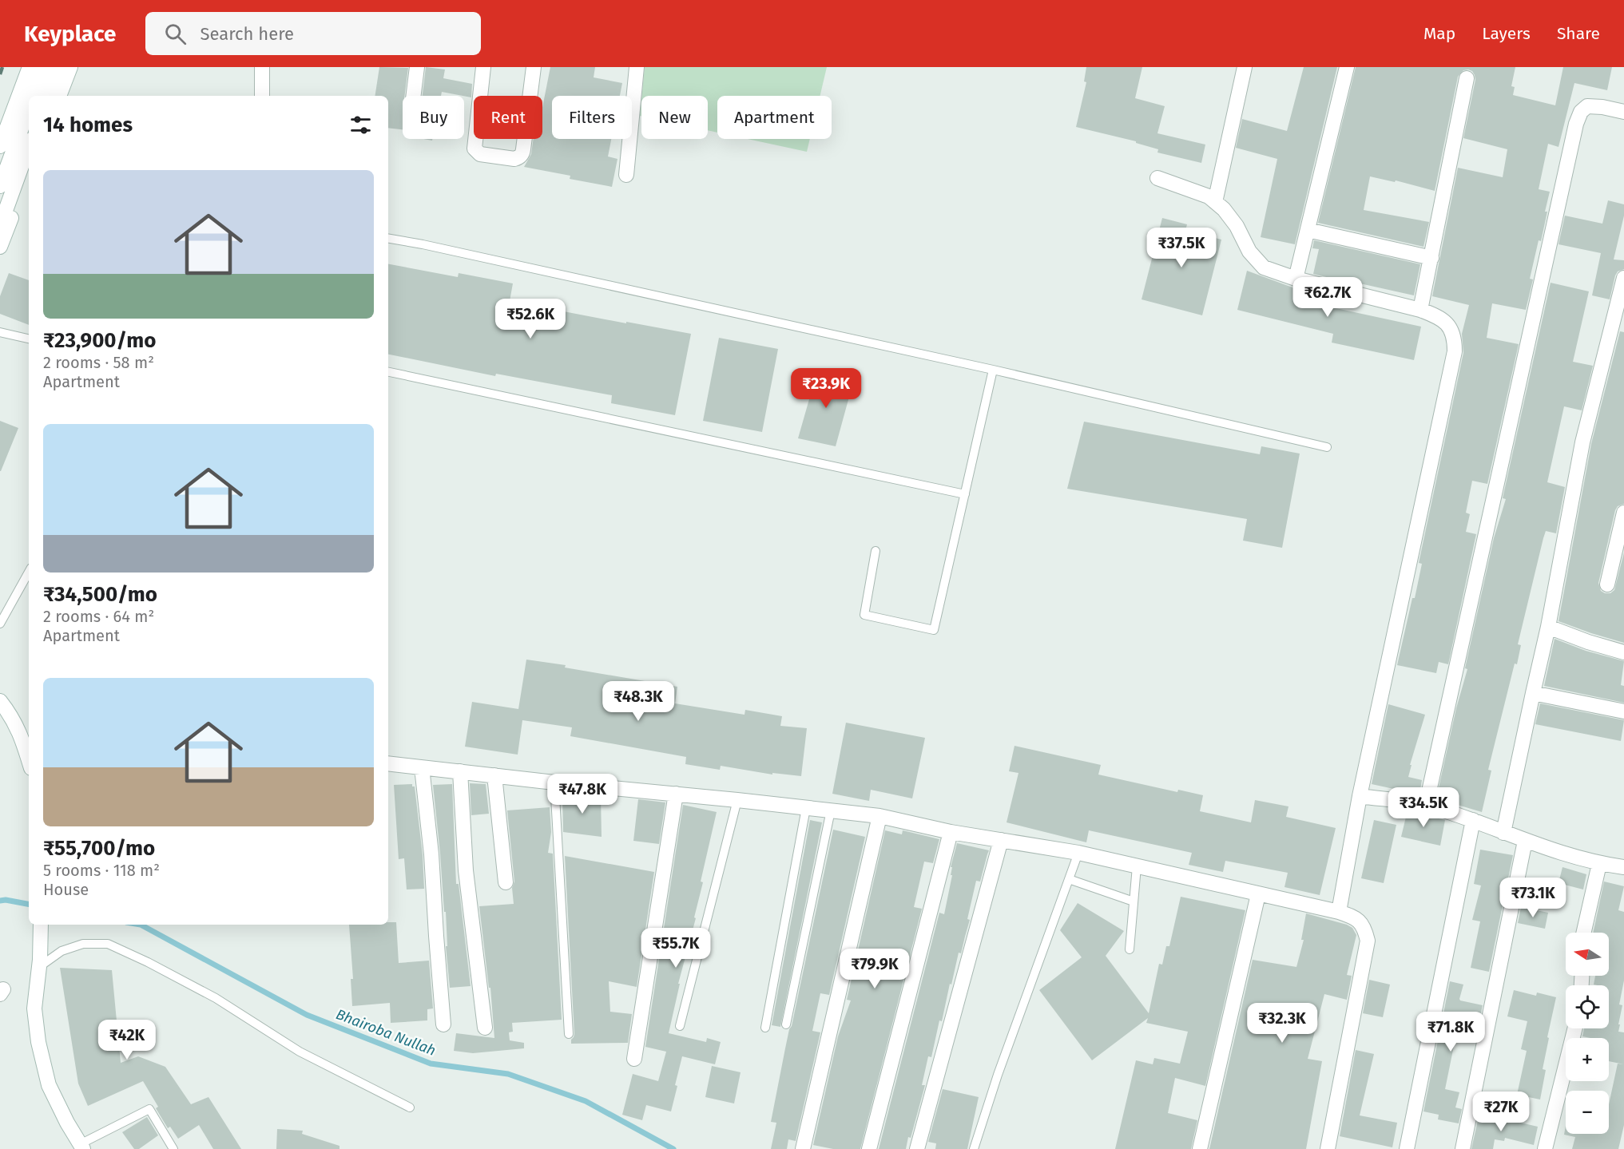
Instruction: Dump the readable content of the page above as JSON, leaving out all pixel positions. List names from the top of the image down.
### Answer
{
  "water": ["Bhairoba Nullah"],
  "north": "left",
  "page": {
    "header": "Keyplace",
    "search": "Search here",
    "nav": ["Map", "Layers", "Share"],
    "chip": [
      "Buy",
      "Rent",
      "Filters",
      "New",
      "Apartment"
    ],
    "heading": "14 homes",
    "list": [
      {
        "name": "₹23,900/mo",
        "note": "2 rooms · 58 m² · Apartment"
      },
      {
        "name": "₹34,500/mo",
        "note": "2 rooms · 64 m² · Apartment"
      },
      {
        "name": "₹55,700/mo",
        "note": "5 rooms · 118 m² · House"
      }
    ],
    "price": [
      "₹37.5K",
      "₹62.7K",
      "₹52.6K",
      "₹23.9K",
      "₹48.3K",
      "₹47.8K",
      "₹34.5K",
      "₹73.1K",
      "₹55.7K",
      "₹79.9K",
      "₹32.3K",
      "₹71.8K",
      "₹42K",
      "₹27K"
    ],
    "map_buttons": ["+", "−"]
  }
}
